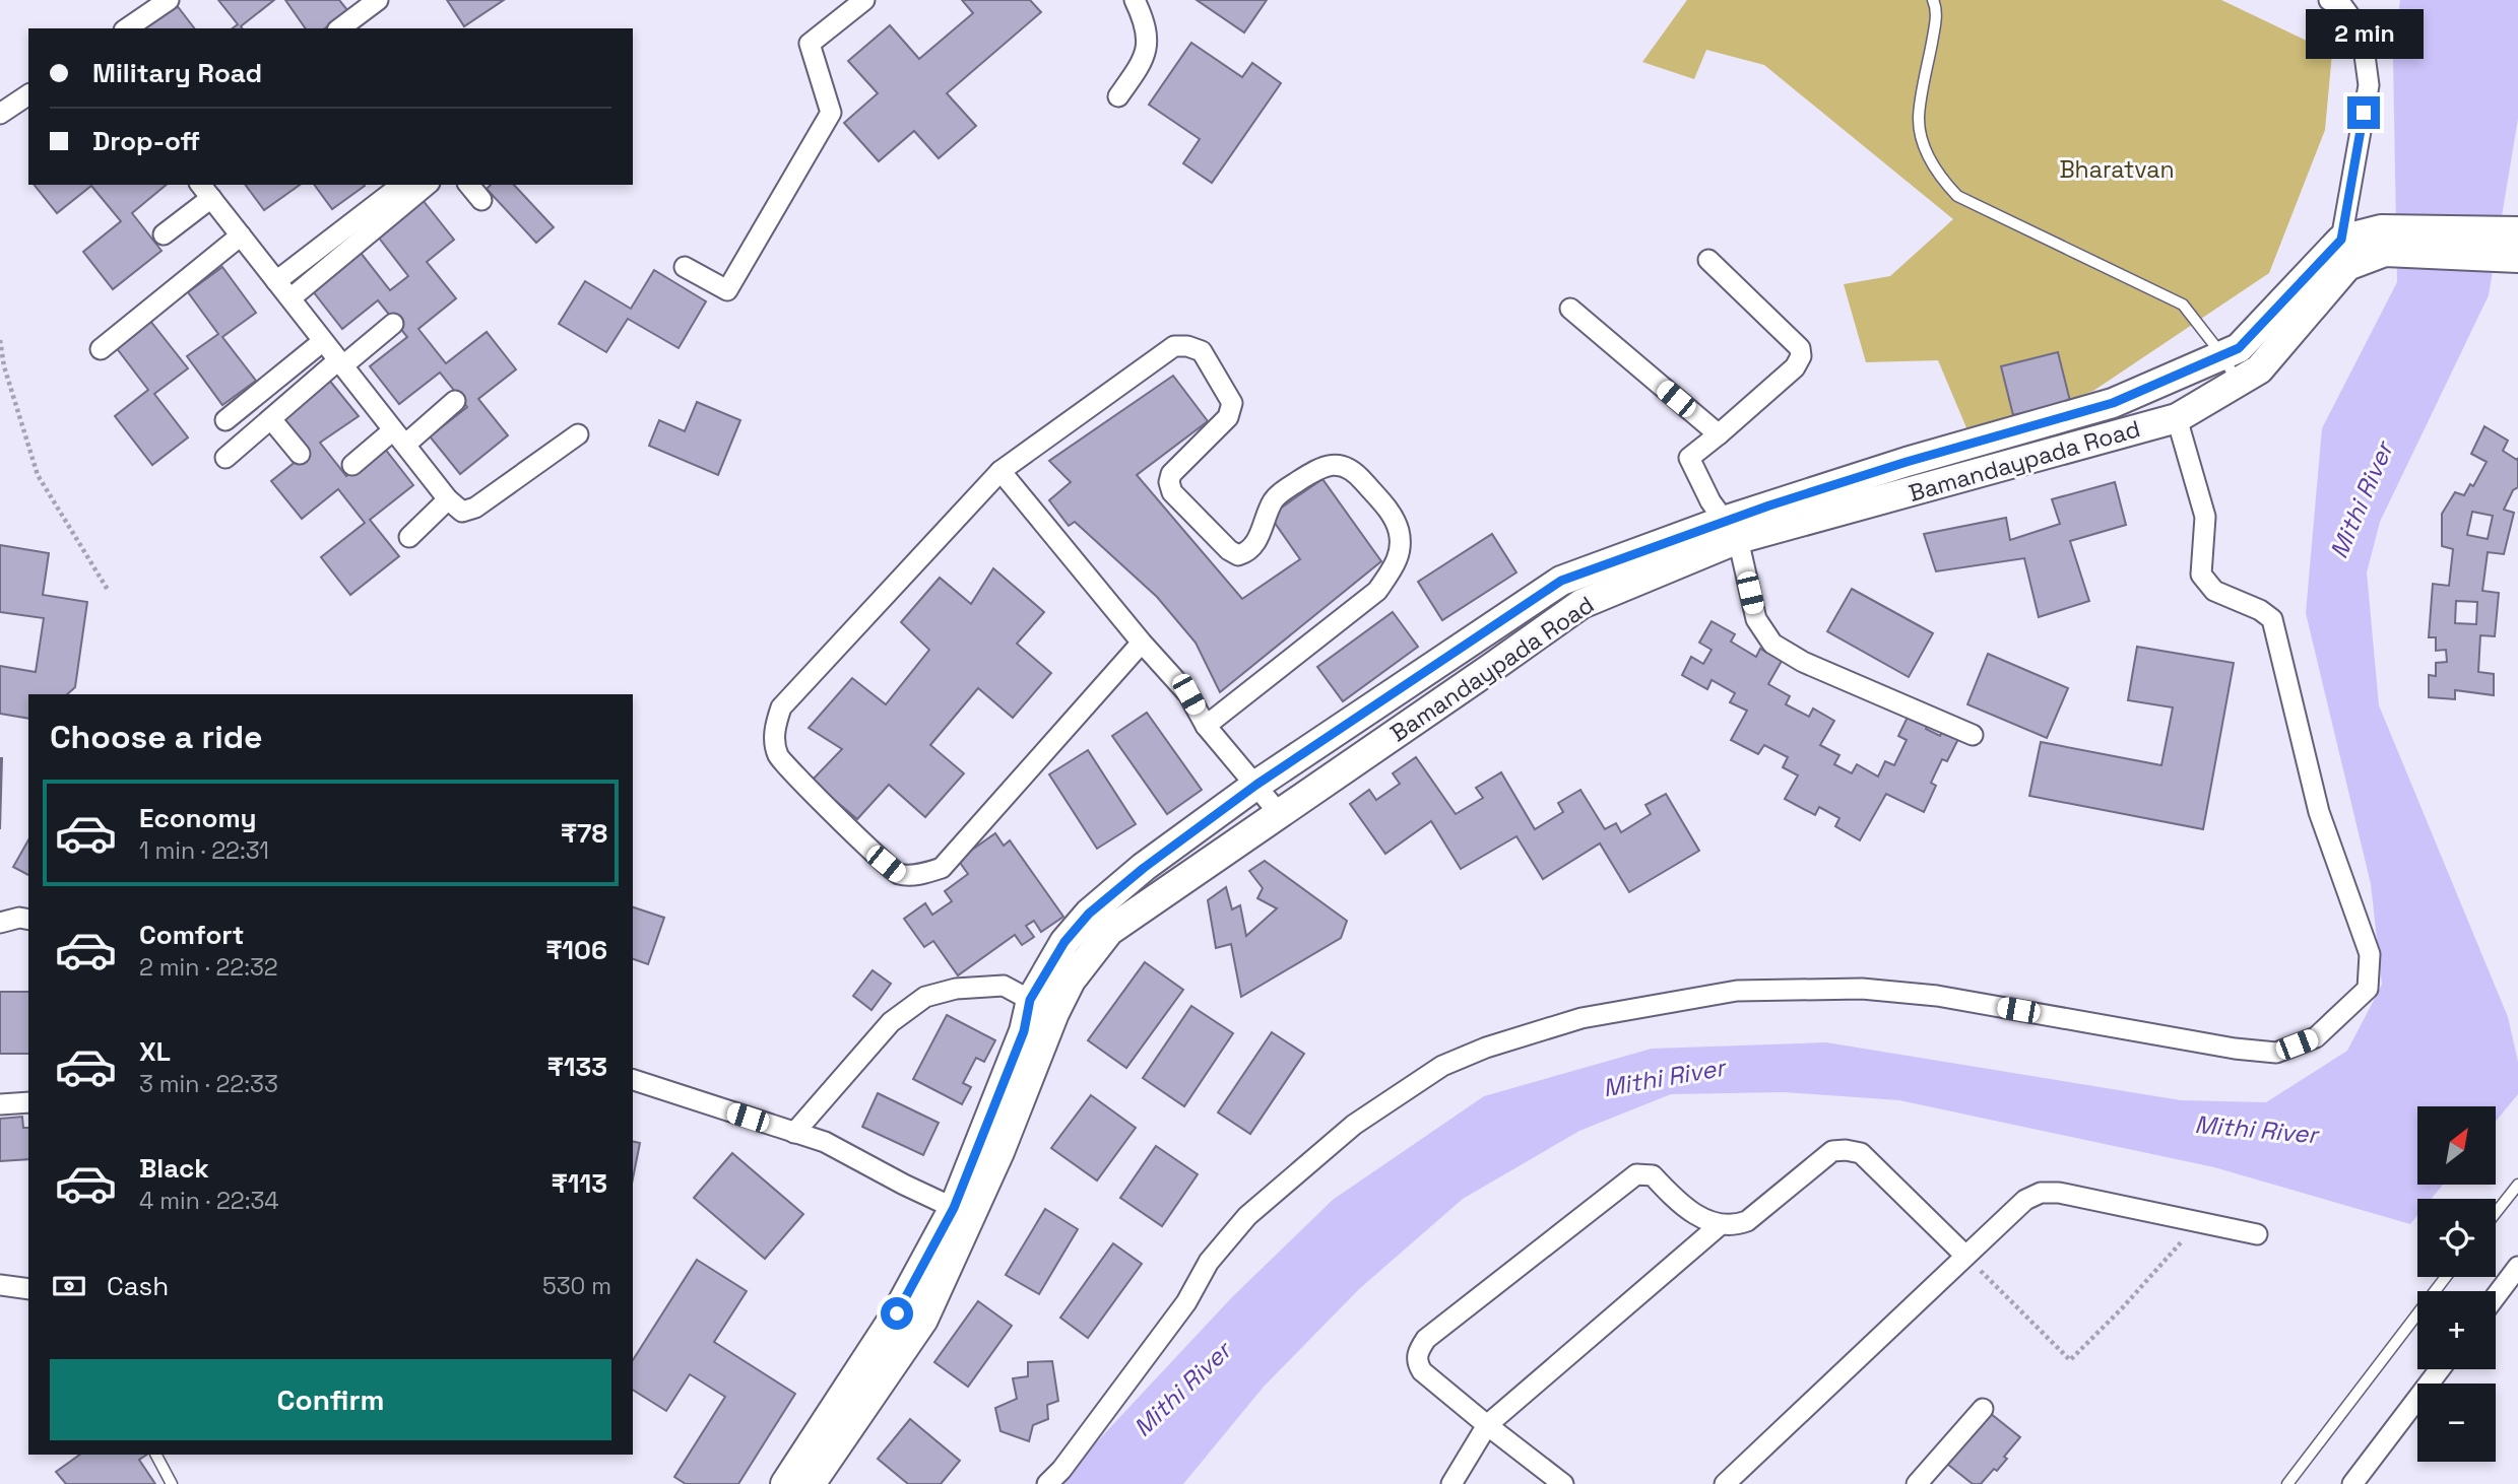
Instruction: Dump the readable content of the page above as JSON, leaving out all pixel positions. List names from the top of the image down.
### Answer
{
  "streets": {
    "street": ["Bamandaypada Road"]
  },
  "water": ["Mithi River"],
  "parks": ["Bharatvan"],
  "north": "top right",
  "page": {
    "bubble": "2 min",
    "banner": ["Military Road", "Drop-off"],
    "heading": "Choose a ride",
    "list": [
      {
        "name": "Economy",
        "note": "1 min · 22:31",
        "value": "₹78"
      },
      {
        "name": "Comfort",
        "note": "2 min · 22:32",
        "value": "₹106"
      },
      {
        "name": "XL",
        "note": "3 min · 22:33",
        "value": "₹133"
      },
      {
        "name": "Black",
        "note": "4 min · 22:34",
        "value": "₹113"
      }
    ],
    "map_buttons": ["+", "−"],
    "pay": ["Cash", "530 m"],
    "buttons": "Confirm"
  }
}
